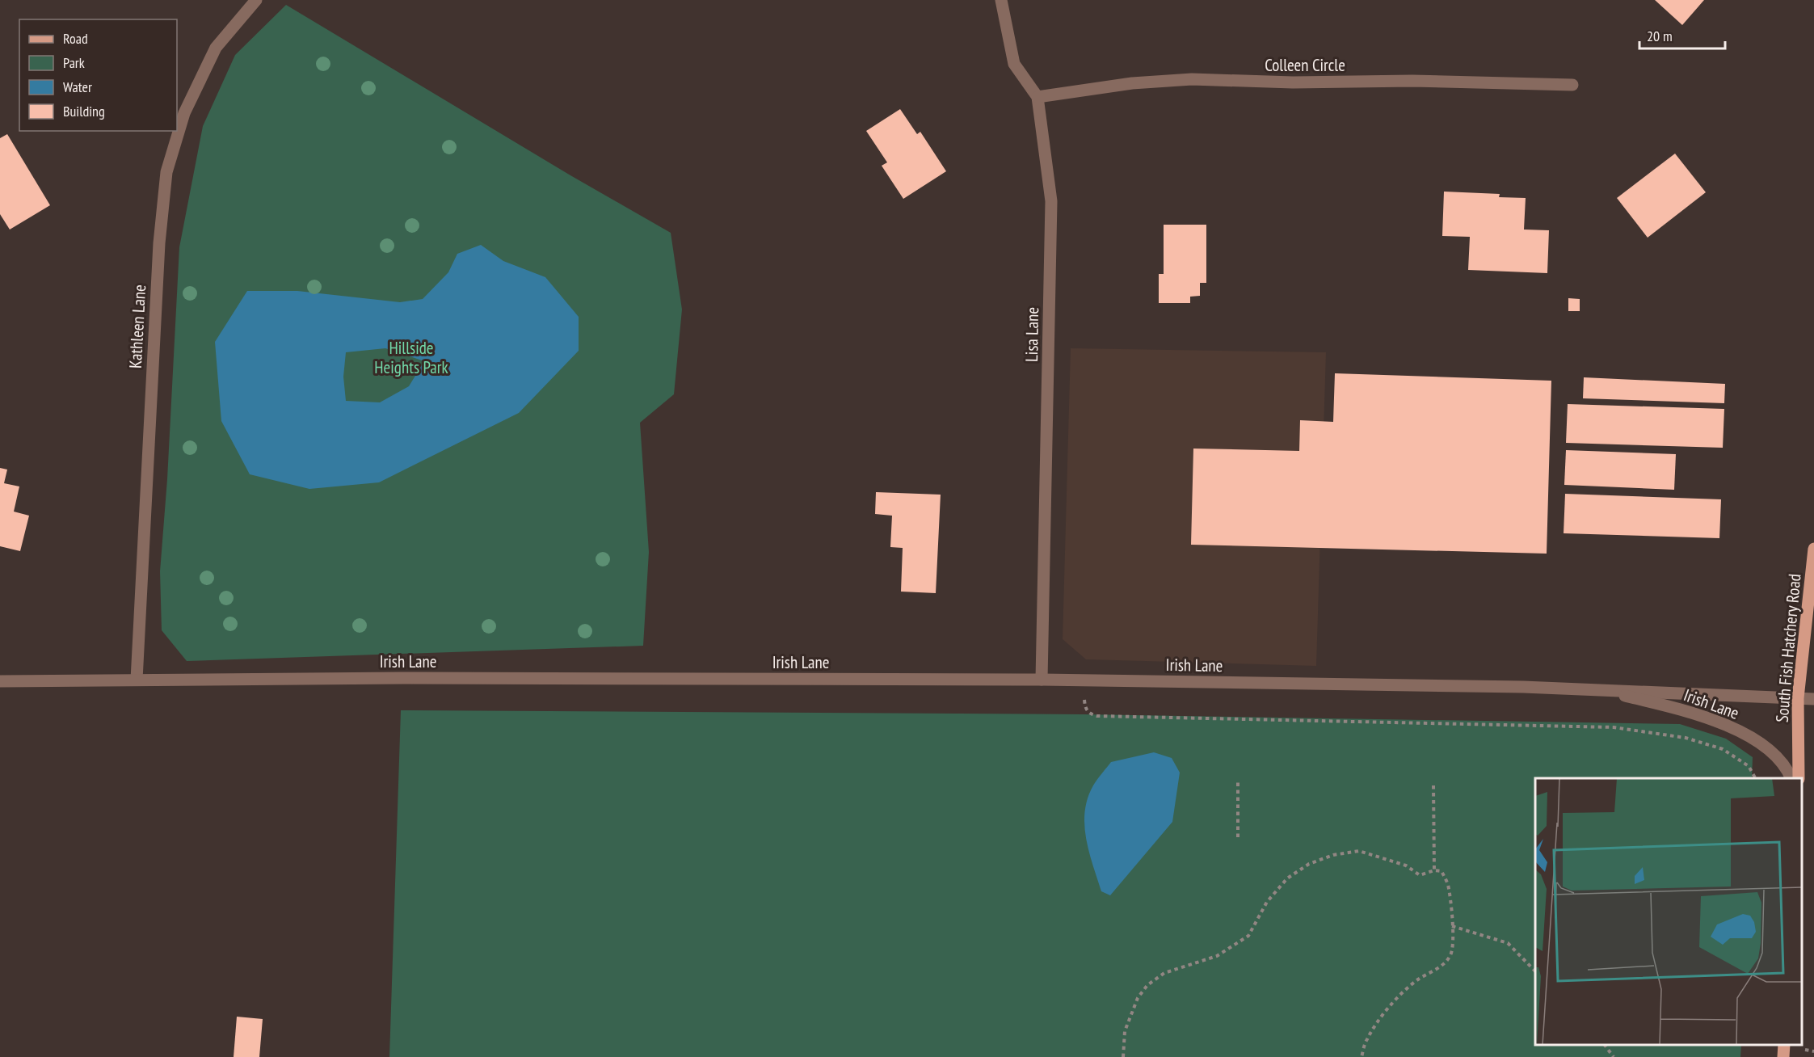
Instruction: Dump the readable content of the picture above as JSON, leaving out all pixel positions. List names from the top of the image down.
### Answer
{
  "streets": {
    "main road": ["South Fish Hatchery Road"],
    "street": [
      "Colleen Circle",
      "Kathleen Lane",
      "Lisa Lane",
      "Irish Lane"
    ]
  },
  "crossings": [
    ["Colleen Circle", "Lisa Lane"],
    ["Kathleen Lane", "Irish Lane"],
    ["Lisa Lane", "Irish Lane"],
    ["South Fish Hatchery Road", "Irish Lane"]
  ],
  "parks": ["Hillside Heights Park"],
  "legend": [
    "Road",
    "Park",
    "Water",
    "Building"
  ],
  "scale_bar": "20 m"
}
